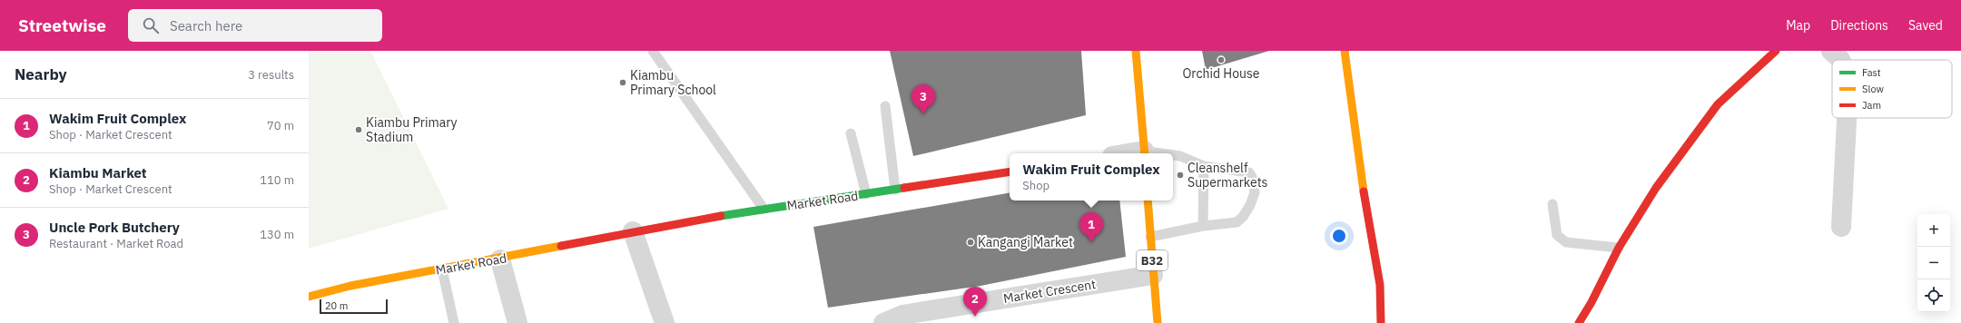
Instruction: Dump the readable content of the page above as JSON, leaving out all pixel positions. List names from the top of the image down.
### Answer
{
  "streets": {
    "main road": ["Market Road", "B32"],
    "street": ["Market Crescent"]
  },
  "crossings": [
    ["B32", "Market Crescent"]
  ],
  "places": [
    "Orchid House",
    "Kiambu Primary School",
    "Kiambu Primary Stadium",
    "Cleanshelf Supermarkets",
    "Kangangi Market"
  ],
  "legend": ["Fast", "Slow", "Jam"],
  "scale_bar": "20 m",
  "page": {
    "header": "Streetwise",
    "search": "Search here",
    "nav": ["Map", "Directions", "Saved"],
    "heading": ["Nearby", "3 results"],
    "pins": ["3", "1", "2"],
    "list": [
      {
        "mark": "1",
        "name": "Wakim Fruit Complex",
        "note": "Shop · Market Crescent",
        "value": "70 m"
      },
      {
        "mark": "2",
        "name": "Kiambu Market",
        "note": "Shop · Market Crescent",
        "value": "110 m"
      },
      {
        "mark": "3",
        "name": "Uncle Pork Butchery",
        "note": "Restaurant · Market Road",
        "value": "130 m"
      }
    ],
    "popup": ["Wakim Fruit Complex", "Shop"],
    "map_buttons": ["+", "−"],
    "scale": "20 m"
  }
}
